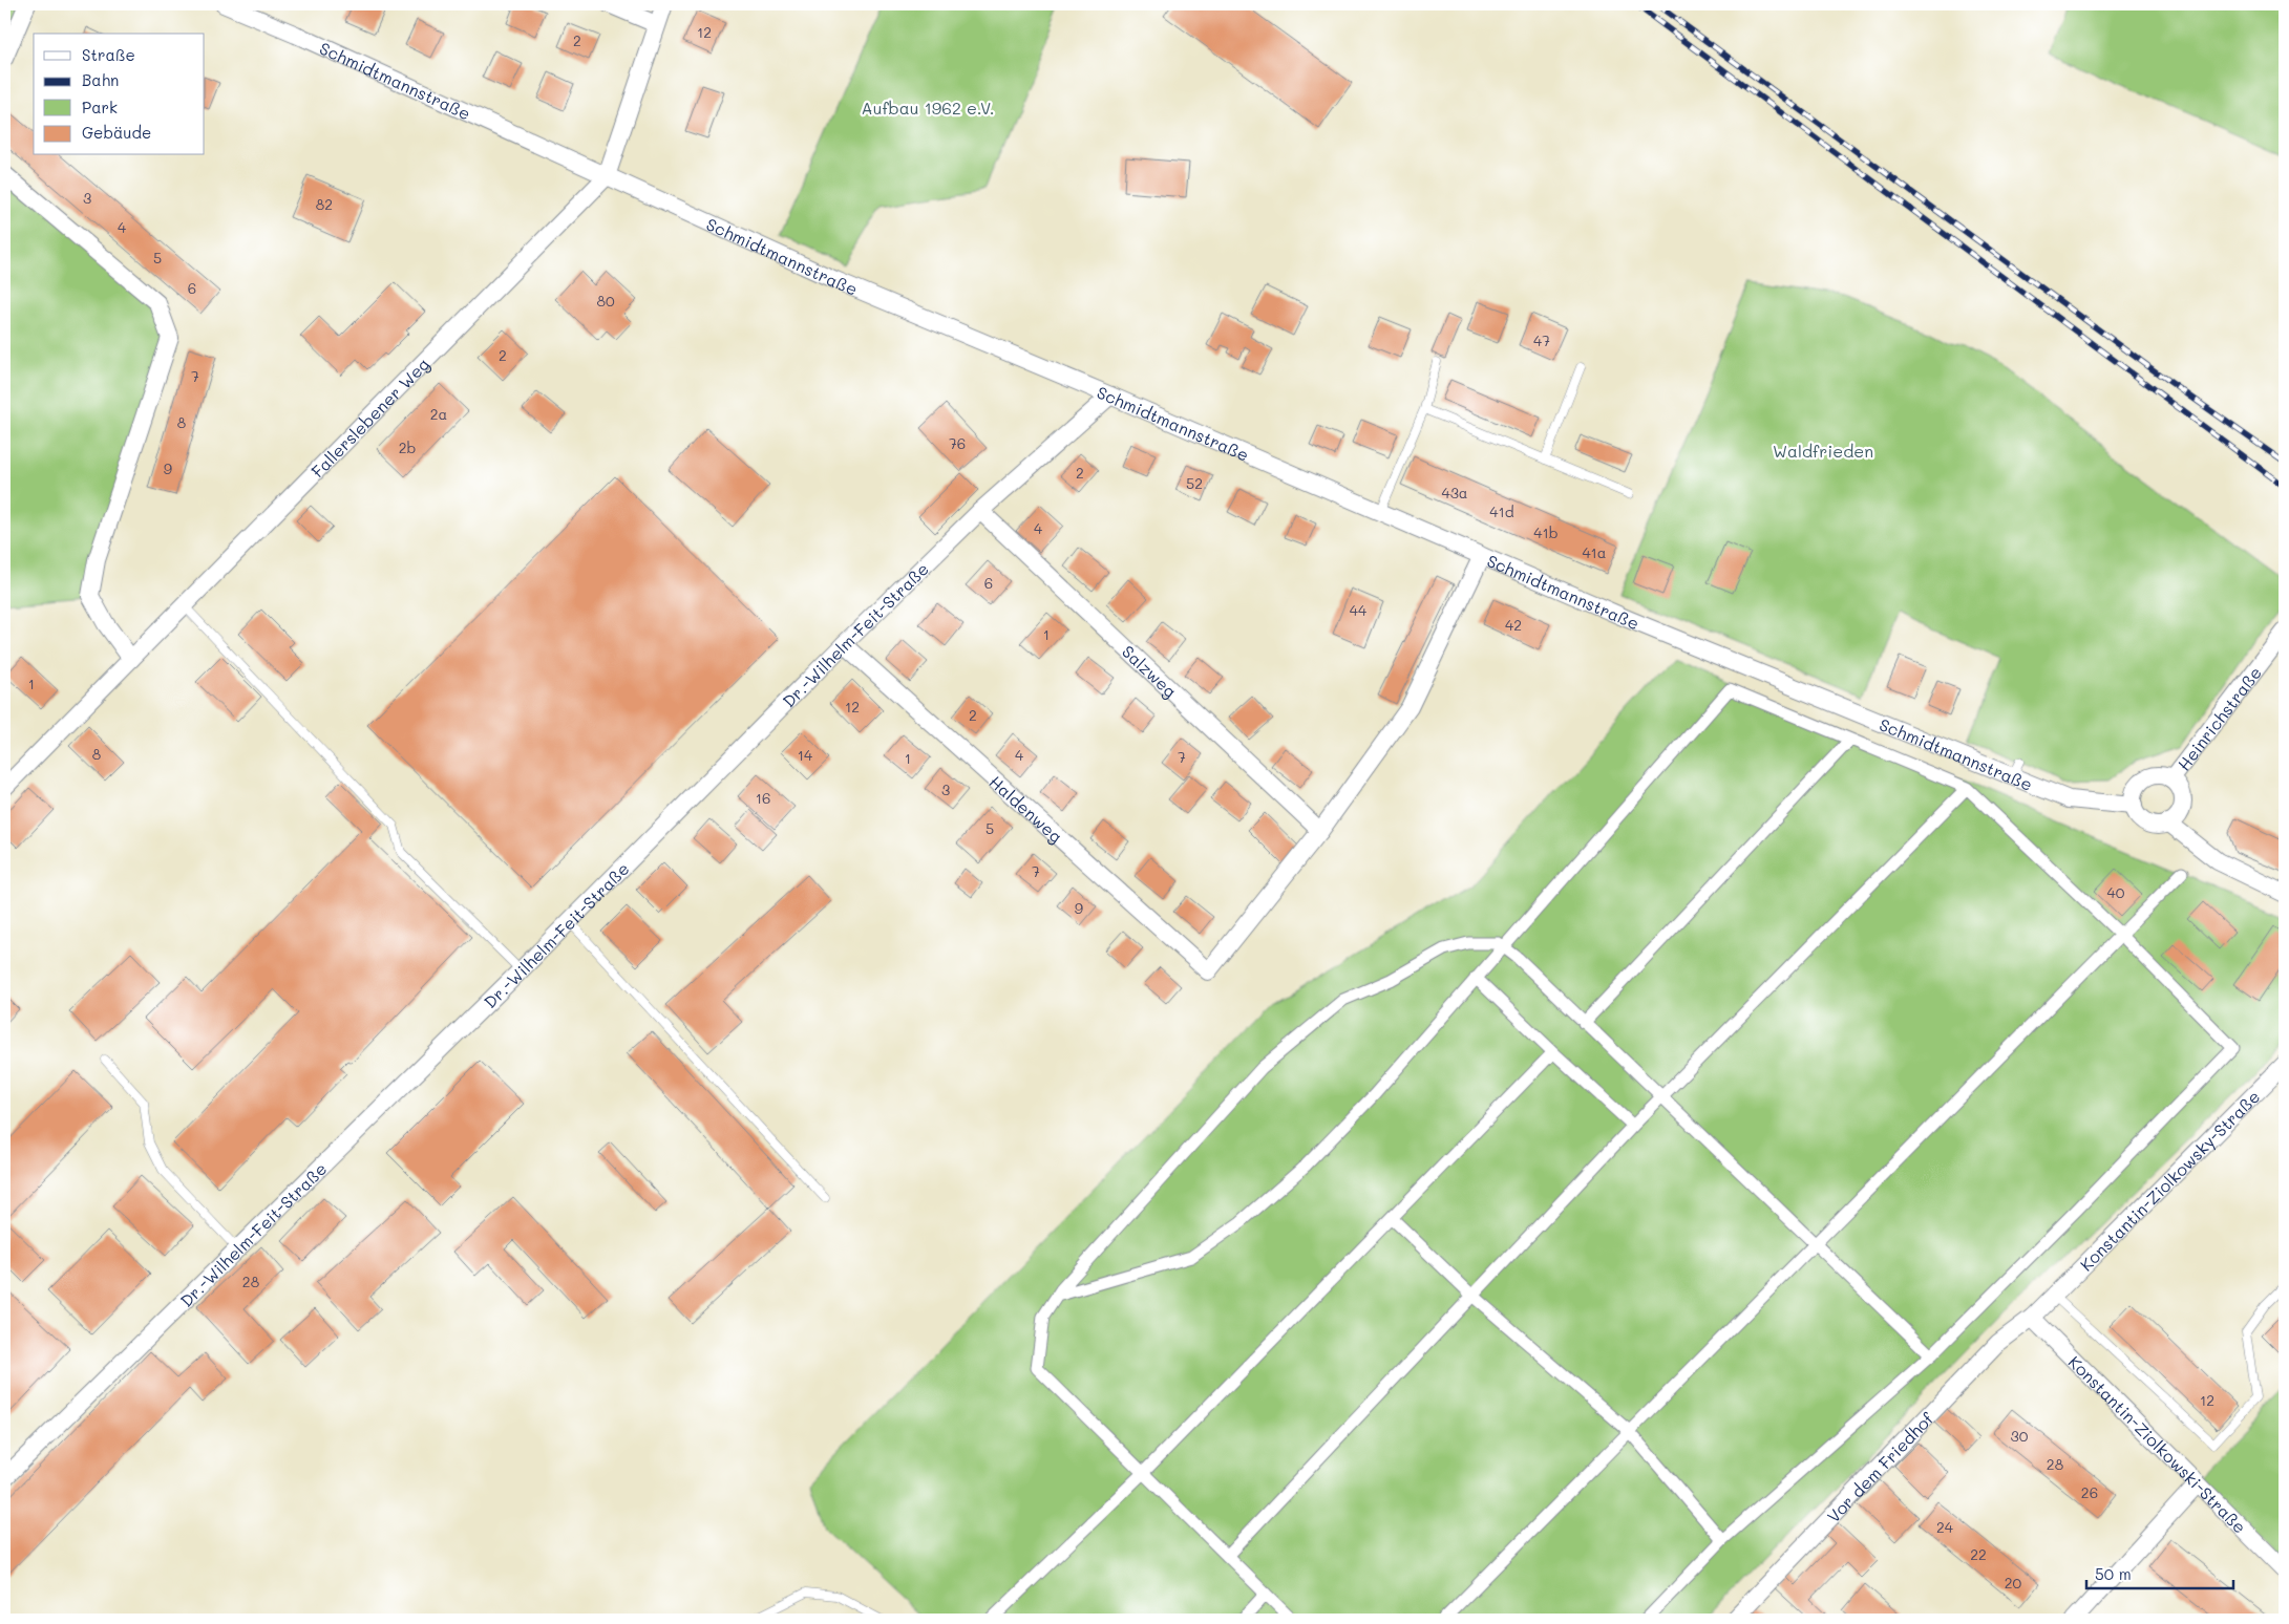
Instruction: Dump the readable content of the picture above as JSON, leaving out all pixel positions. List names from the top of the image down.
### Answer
{
  "streets": {
    "street": [
      "Schmidtmannstraße",
      "Fallerslebener Weg",
      "Dr.-Wilhelm-Feit-Straße",
      "Salzweg",
      "Heinrichstraße",
      "Haldenweg",
      "Konstantin-Ziolkowsky-Straße",
      "Konstantin-Ziolkowski-Straße",
      "Vor dem Friedhof"
    ]
  },
  "crossings": [
    ["Schmidtmannstraße", "Fallerslebener Weg"],
    ["Schmidtmannstraße", "Dr.-Wilhelm-Feit-Straße"],
    ["Schmidtmannstraße", "Heinrichstraße"],
    ["Dr.-Wilhelm-Feit-Straße", "Salzweg"],
    ["Dr.-Wilhelm-Feit-Straße", "Haldenweg"],
    ["Salzweg", "Haldenweg"],
    ["Konstantin-Ziolkowsky-Straße", "Konstantin-Ziolkowski-Straße"],
    ["Konstantin-Ziolkowsky-Straße", "Vor dem Friedhof"],
    ["Konstantin-Ziolkowski-Straße", "Vor dem Friedhof"]
  ],
  "parks": ["Aufbau 1962 e.V.", "Waldfrieden"],
  "house_numbers": [
    "12",
    "2",
    "3",
    "82",
    "4",
    "5",
    "6",
    "80",
    "47",
    "2",
    "7",
    "2a",
    "8",
    "76",
    "2b",
    "9",
    "2",
    "52",
    "43a",
    "41d",
    "4",
    "41b",
    "41a",
    "6",
    "44",
    "42",
    "1",
    "1",
    "12",
    "2",
    "8",
    "14",
    "4",
    "7",
    "1",
    "3",
    "16",
    "5",
    "7",
    "40",
    "9",
    "28",
    "12",
    "30",
    "28",
    "26",
    "24",
    "22",
    "20"
  ],
  "legend": [
    "Straße",
    "Bahn",
    "Park",
    "Gebäude"
  ],
  "scale_bar": "50 m"
}
